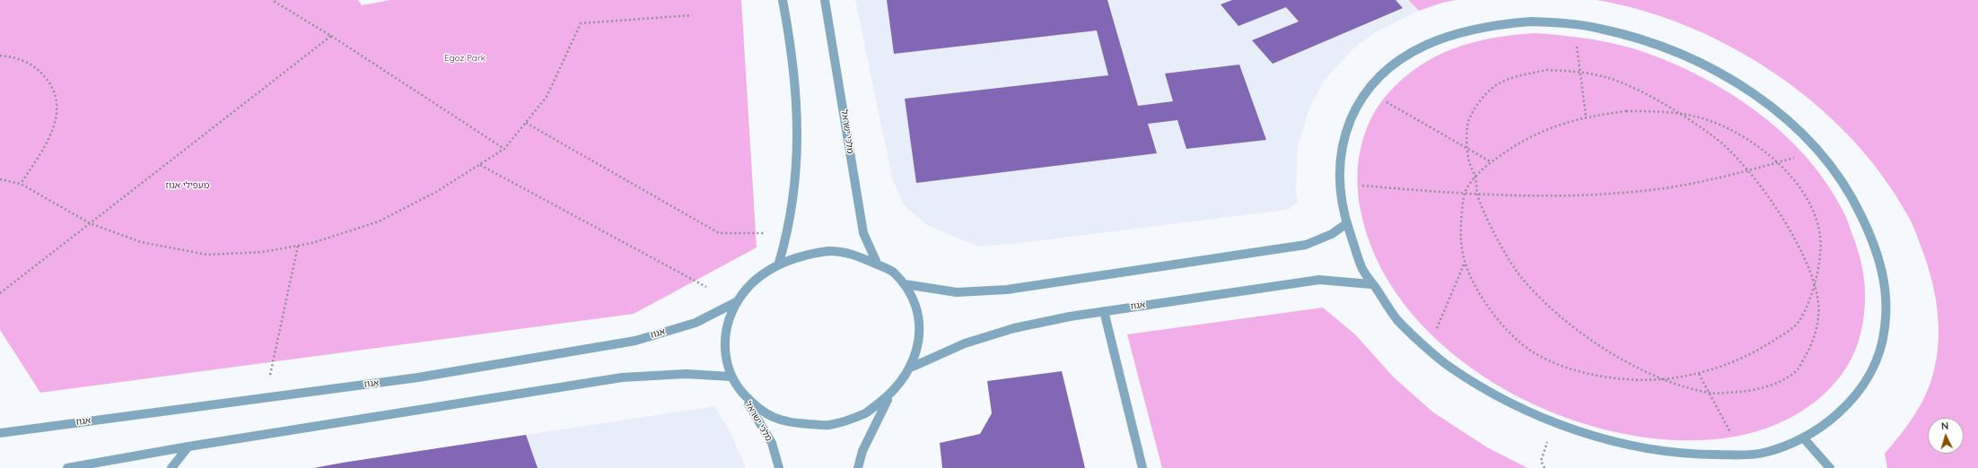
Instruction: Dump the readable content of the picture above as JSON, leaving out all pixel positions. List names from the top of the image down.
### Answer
{
  "streets": {
    "street": ["מלכי ישראל", "אגוז"]
  },
  "parks": ["Egoz Park", "מעפילי אגוז"],
  "north": "top"
}
